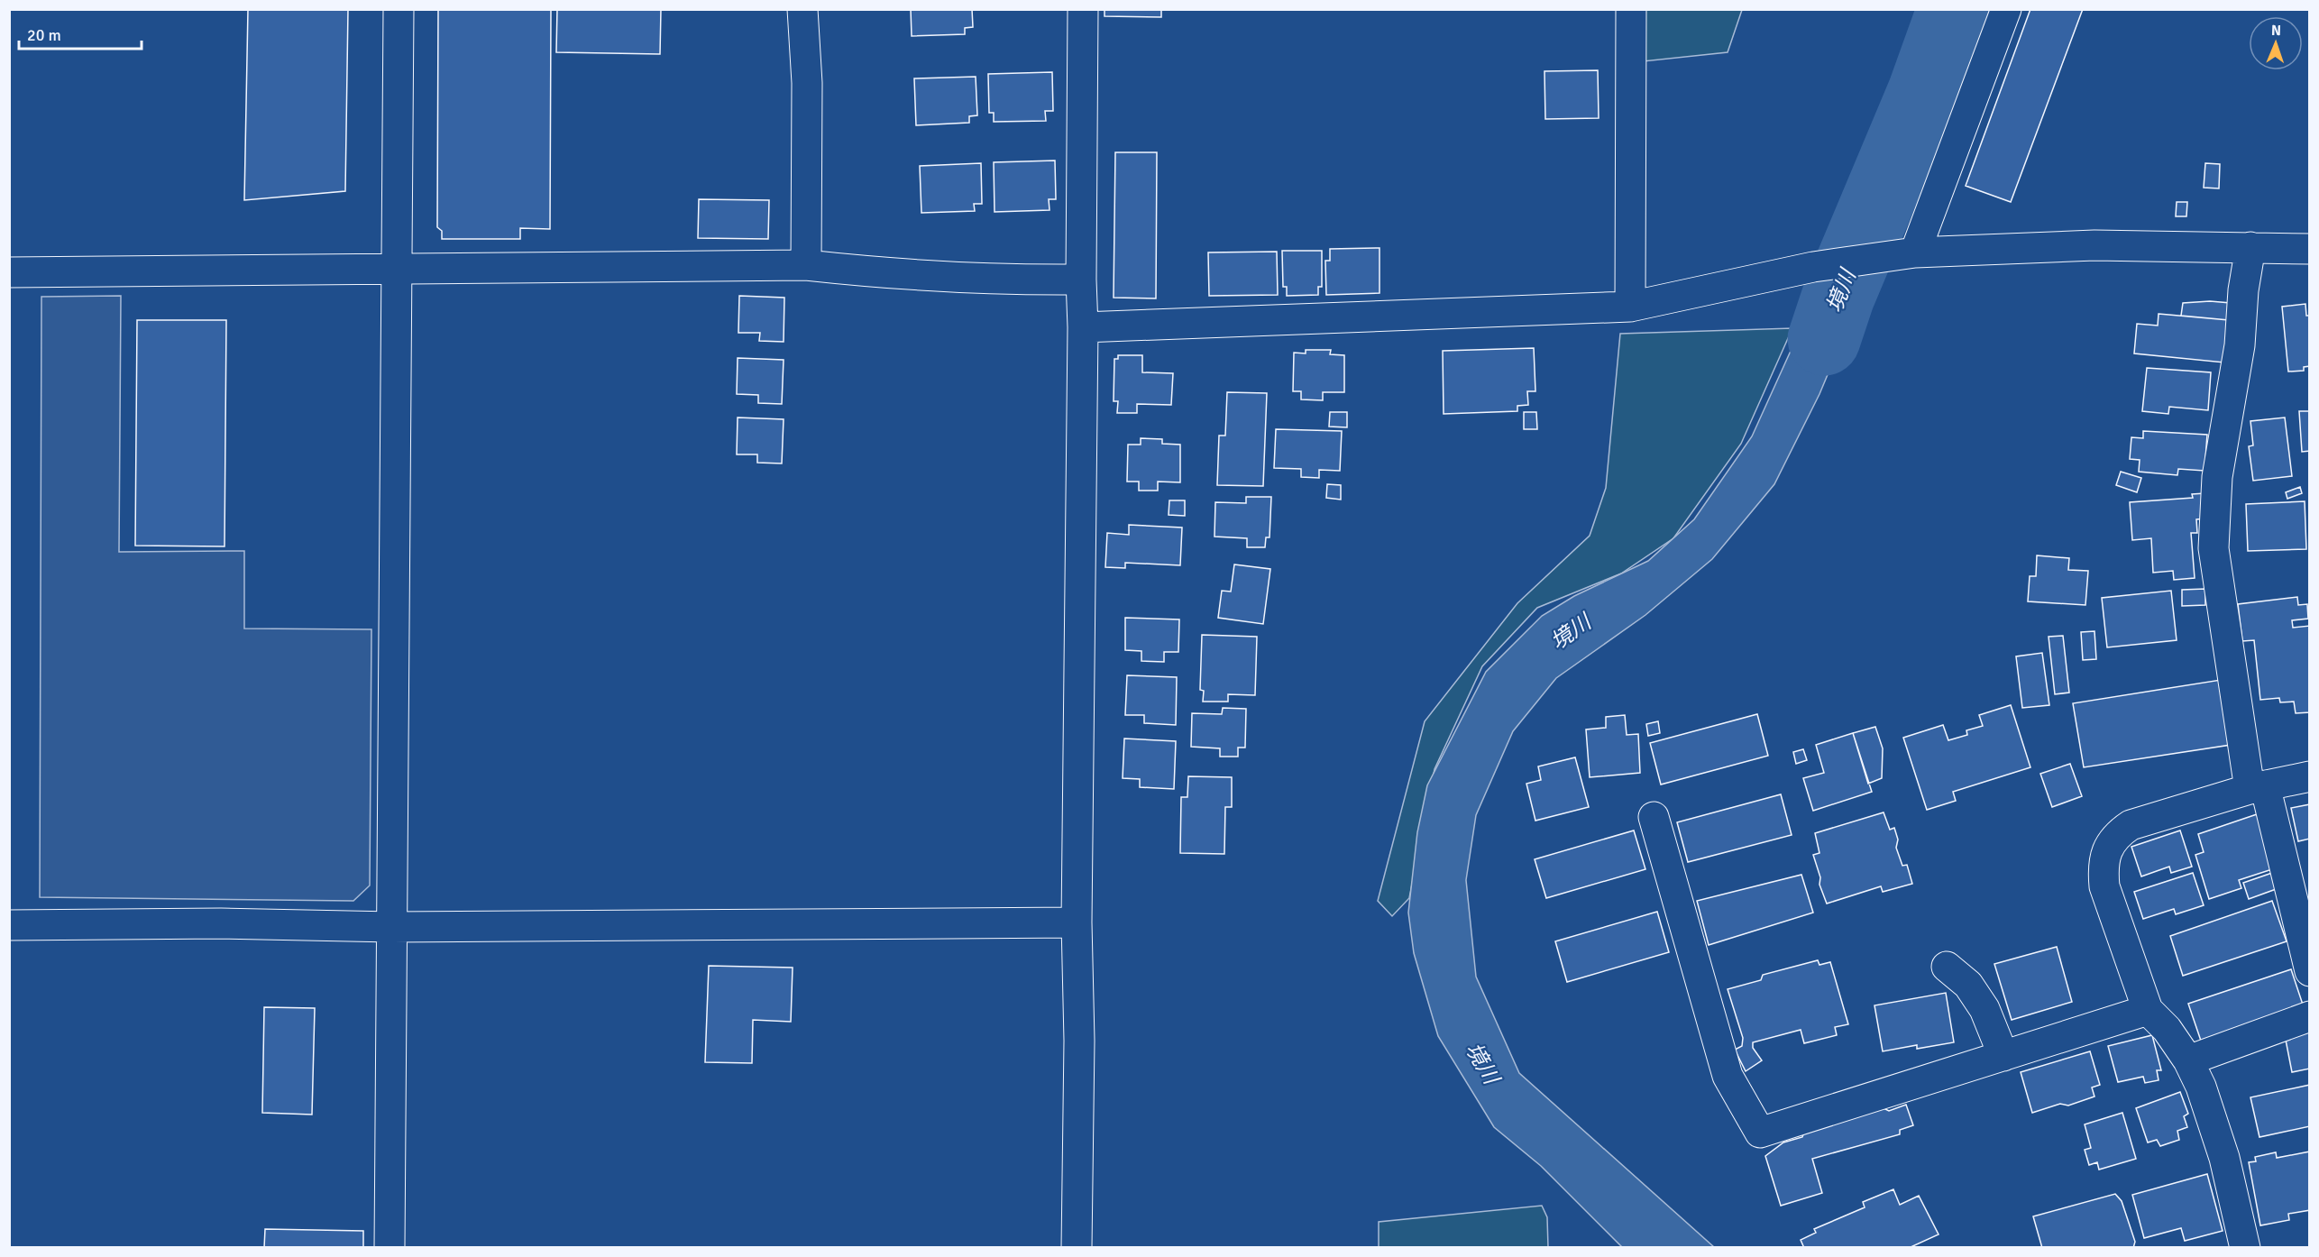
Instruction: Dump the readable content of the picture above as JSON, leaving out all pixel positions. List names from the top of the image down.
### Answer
{
  "water": ["境川"],
  "scale_bar": "20 m",
  "north": "top"
}
